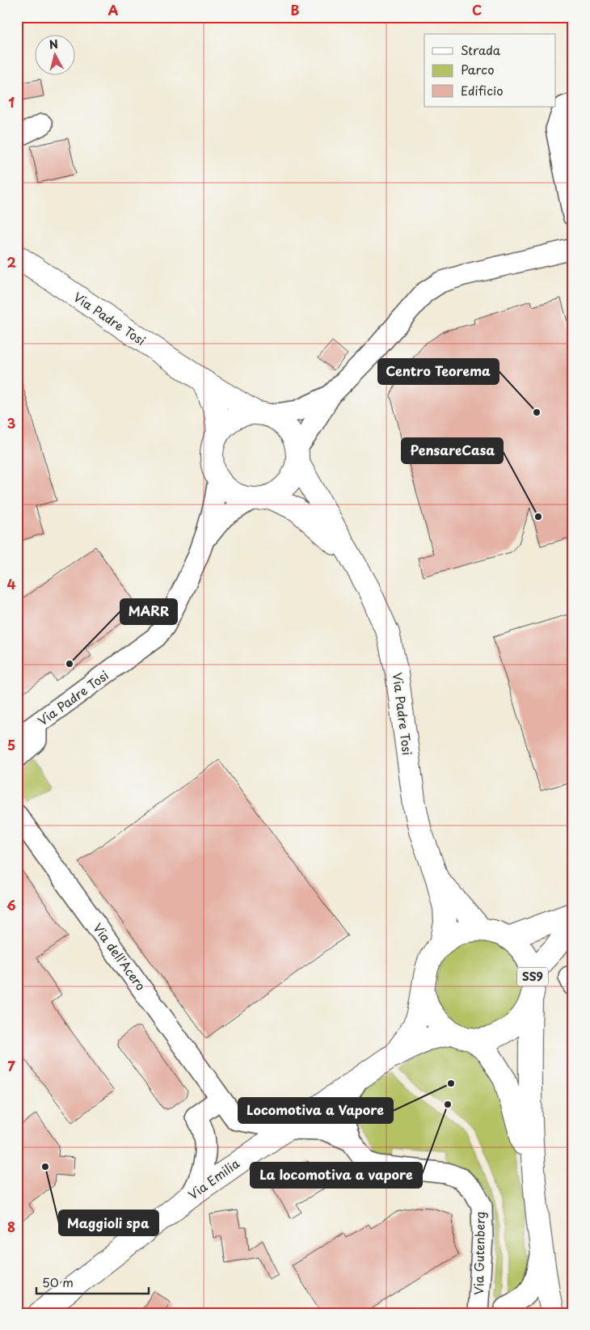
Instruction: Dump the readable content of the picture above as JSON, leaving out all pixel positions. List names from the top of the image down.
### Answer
{
  "streets": {
    "main road": ["Via Padre Tosi", "SS9", "Via Emilia"],
    "street": ["Via dell'Acero", "Via Gutenberg"]
  },
  "crossings": [
    ["Via Padre Tosi", "SS9"],
    ["Via Padre Tosi", "Via Emilia"],
    ["Via dell'Acero", "Via Emilia"],
    ["SS9", "Via Emilia"],
    ["Via Emilia", "Via Gutenberg"]
  ],
  "places": [
    "Centro Teorema",
    "PensareCasa",
    "MARR",
    "Locomotiva a Vapore",
    "La locomotiva a vapore",
    "Maggioli spa"
  ],
  "legend": ["Strada", "Parco", "Edificio"],
  "scale_bar": "50 m",
  "north": "top",
  "grid": {
    "columns": ["A", "B", "C"],
    "rows": [
      "1",
      "2",
      "3",
      "4",
      "5",
      "6",
      "7",
      "8"
    ]
  }
}
